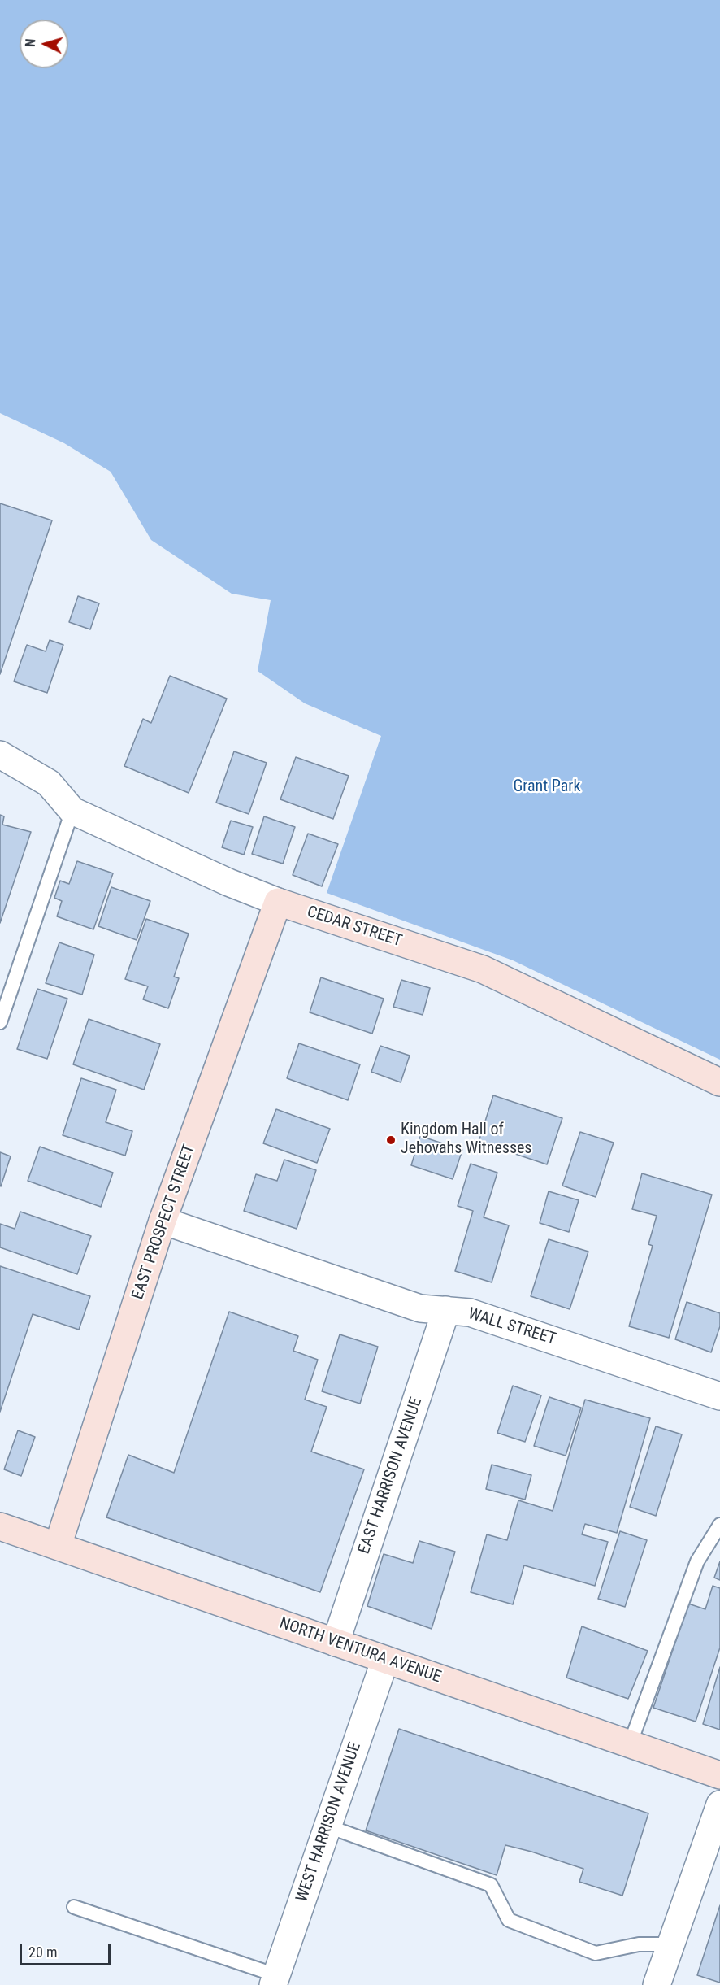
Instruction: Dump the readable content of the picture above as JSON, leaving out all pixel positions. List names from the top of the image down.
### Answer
{
  "streets": {
    "main road": ["CEDAR STREET", "EAST PROSPECT STREET", "NORTH VENTURA AVENUE"],
    "street": ["WALL STREET", "EAST HARRISON AVENUE", "WEST HARRISON AVENUE"]
  },
  "crossings": [
    ["CEDAR STREET", "EAST PROSPECT STREET"],
    ["EAST PROSPECT STREET", "WALL STREET"],
    ["EAST PROSPECT STREET", "NORTH VENTURA AVENUE"],
    ["WALL STREET", "EAST HARRISON AVENUE"],
    ["EAST HARRISON AVENUE", "NORTH VENTURA AVENUE"],
    ["NORTH VENTURA AVENUE", "WEST HARRISON AVENUE"]
  ],
  "parks": ["Grant Park"],
  "places": ["Kingdom Hall of Jehovahs Witnesses"],
  "scale_bar": "20 m",
  "north": "left"
}
